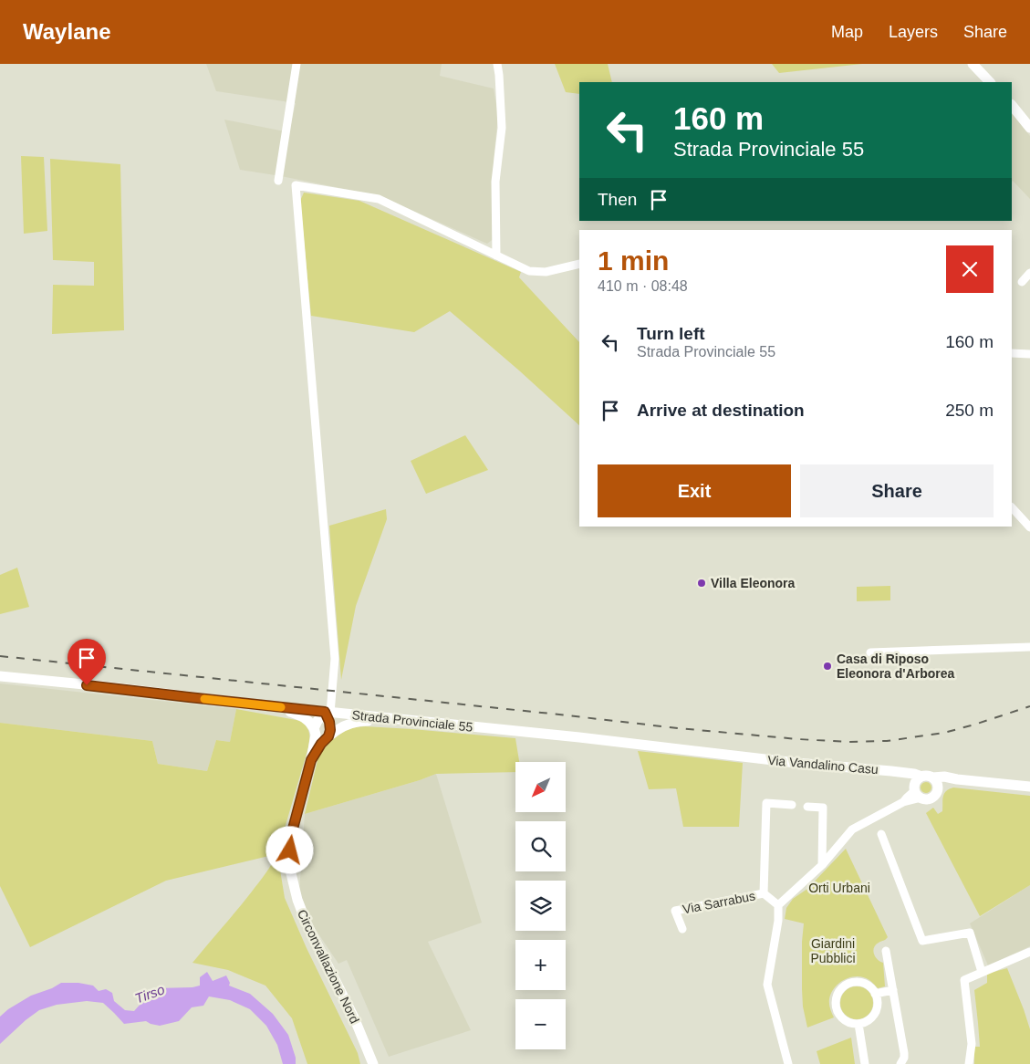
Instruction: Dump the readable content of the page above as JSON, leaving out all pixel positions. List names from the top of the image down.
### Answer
{
  "streets": {
    "main road": ["Strada Provinciale 55", "Via Vandalino Casu", "Circonvallazione Nord"],
    "street": ["Via Sarrabus"]
  },
  "crossings": [
    ["Strada Provinciale 55", "Via Vandalino Casu"],
    ["Strada Provinciale 55", "Circonvallazione Nord"]
  ],
  "water": ["Tirso"],
  "parks": ["Orti Urbani", "Giardini Pubblici"],
  "places": ["Villa Eleonora", "Casa di Riposo Eleonora d'Arborea"],
  "north": "bottom left",
  "page": {
    "header": "Waylane",
    "nav": ["Map", "Layers", "Share"],
    "turn": ["160 m", "Strada Provinciale 55"],
    "then": "Then",
    "heading": ["1 min", "410 m · 08:48"],
    "list": [
      {
        "name": "Turn left",
        "note": "Strada Provinciale 55",
        "value": "160 m"
      },
      {
        "name": "Arrive at destination",
        "value": "250 m"
      }
    ],
    "buttons": ["Exit", "Share"],
    "map_buttons": ["+", "−"]
  }
}
